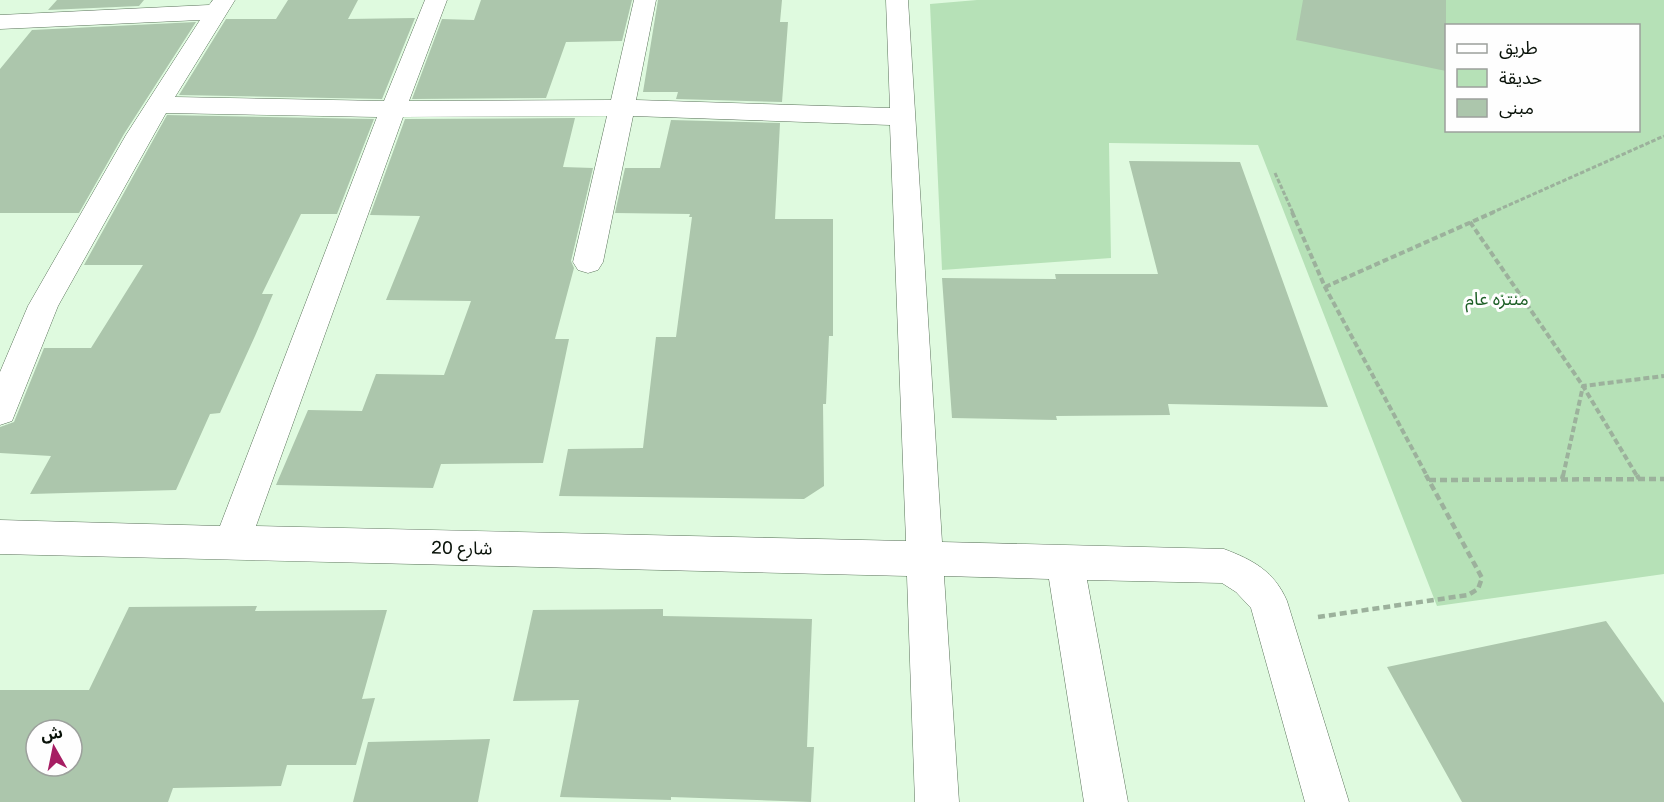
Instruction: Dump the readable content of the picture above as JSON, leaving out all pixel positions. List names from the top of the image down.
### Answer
{
  "streets": {
    "street": ["شارع 20"]
  },
  "parks": ["منتزه عام"],
  "legend": ["طريق", "حديقة", "مبنى"],
  "north": "top"
}
